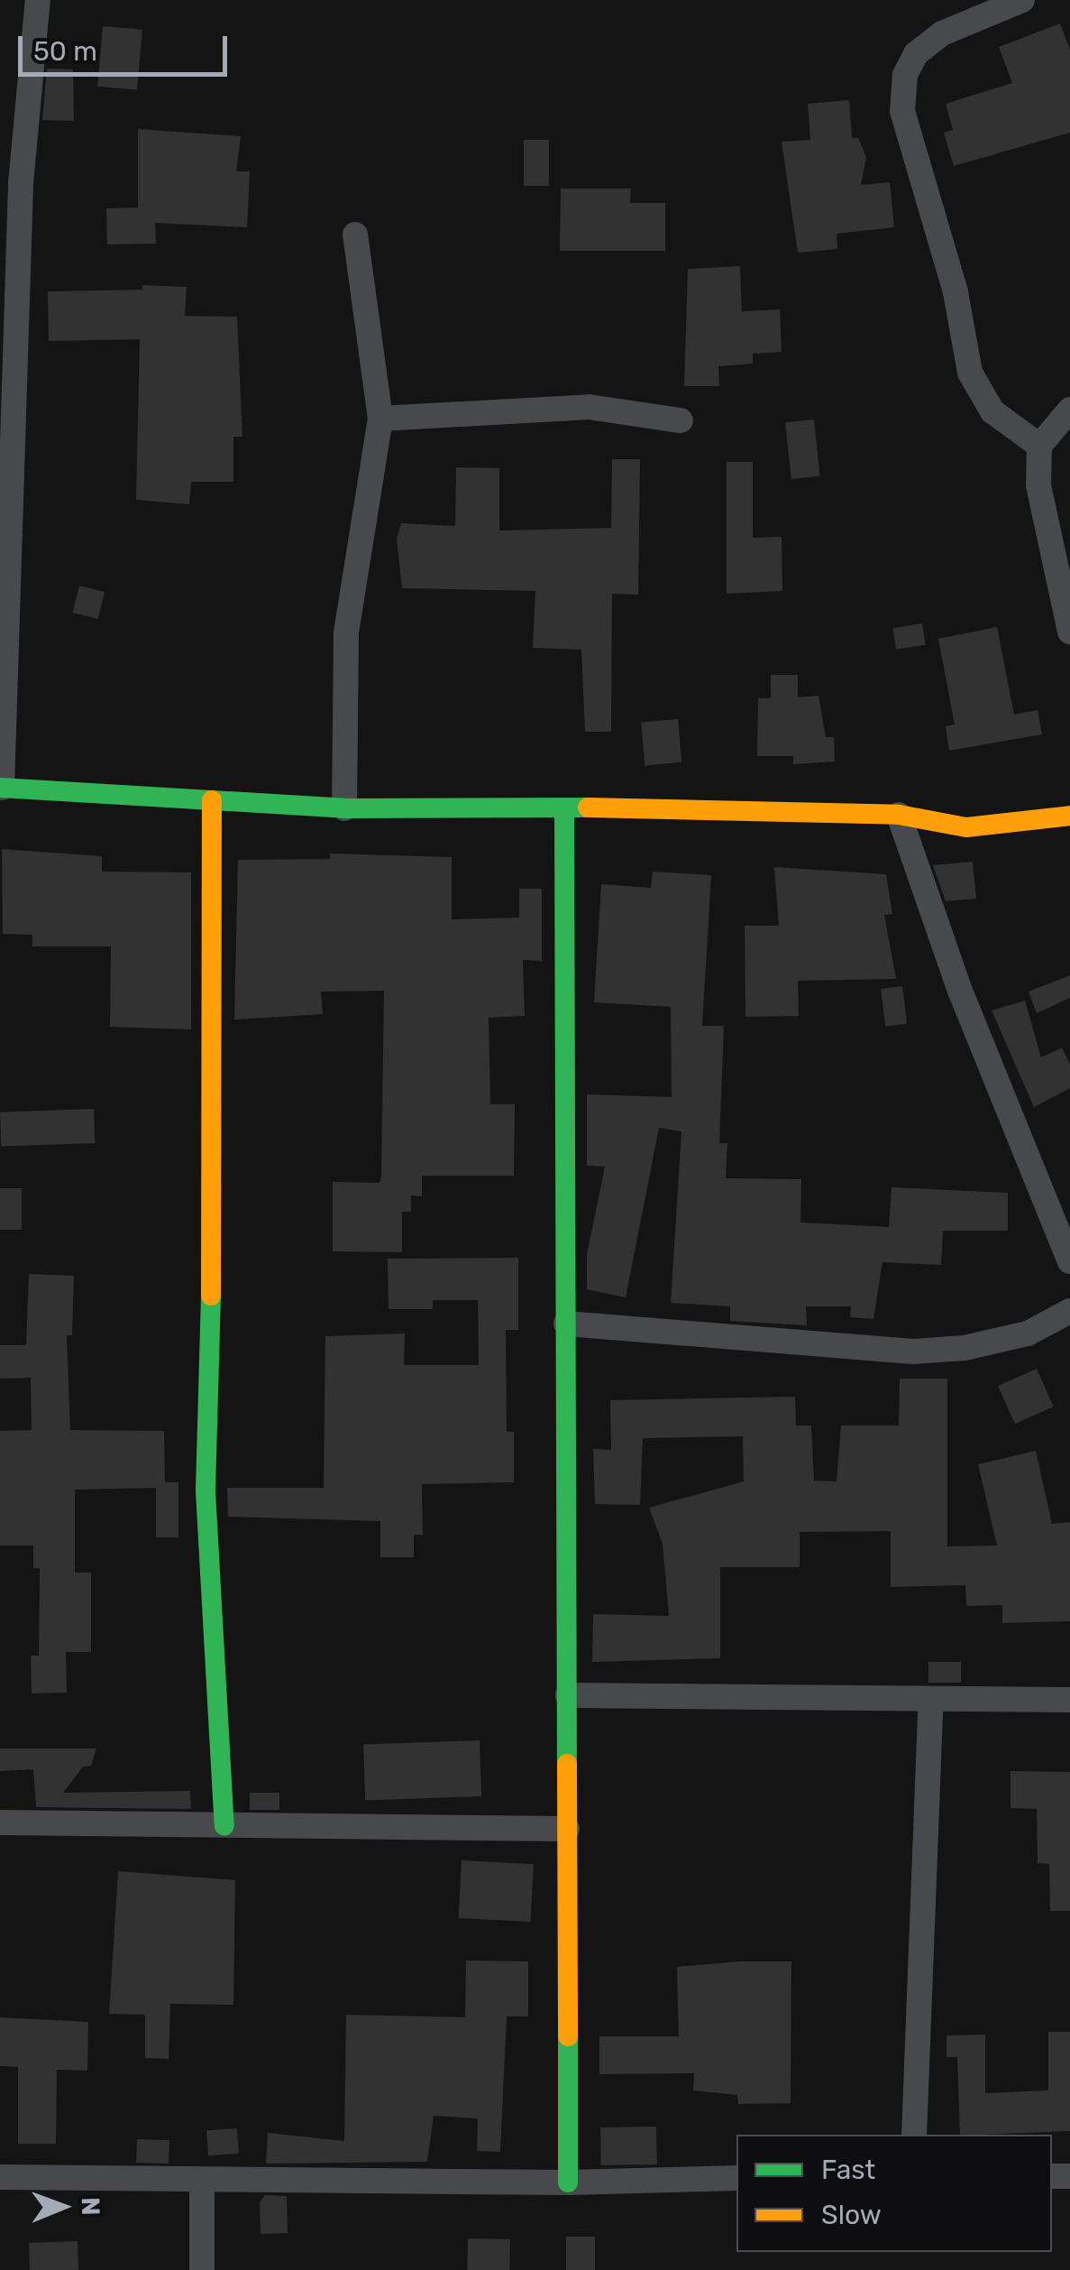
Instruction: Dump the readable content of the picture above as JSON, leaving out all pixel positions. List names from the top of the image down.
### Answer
{
  "legend": ["Fast", "Slow"],
  "scale_bar": "50 m",
  "north": "right"
}
